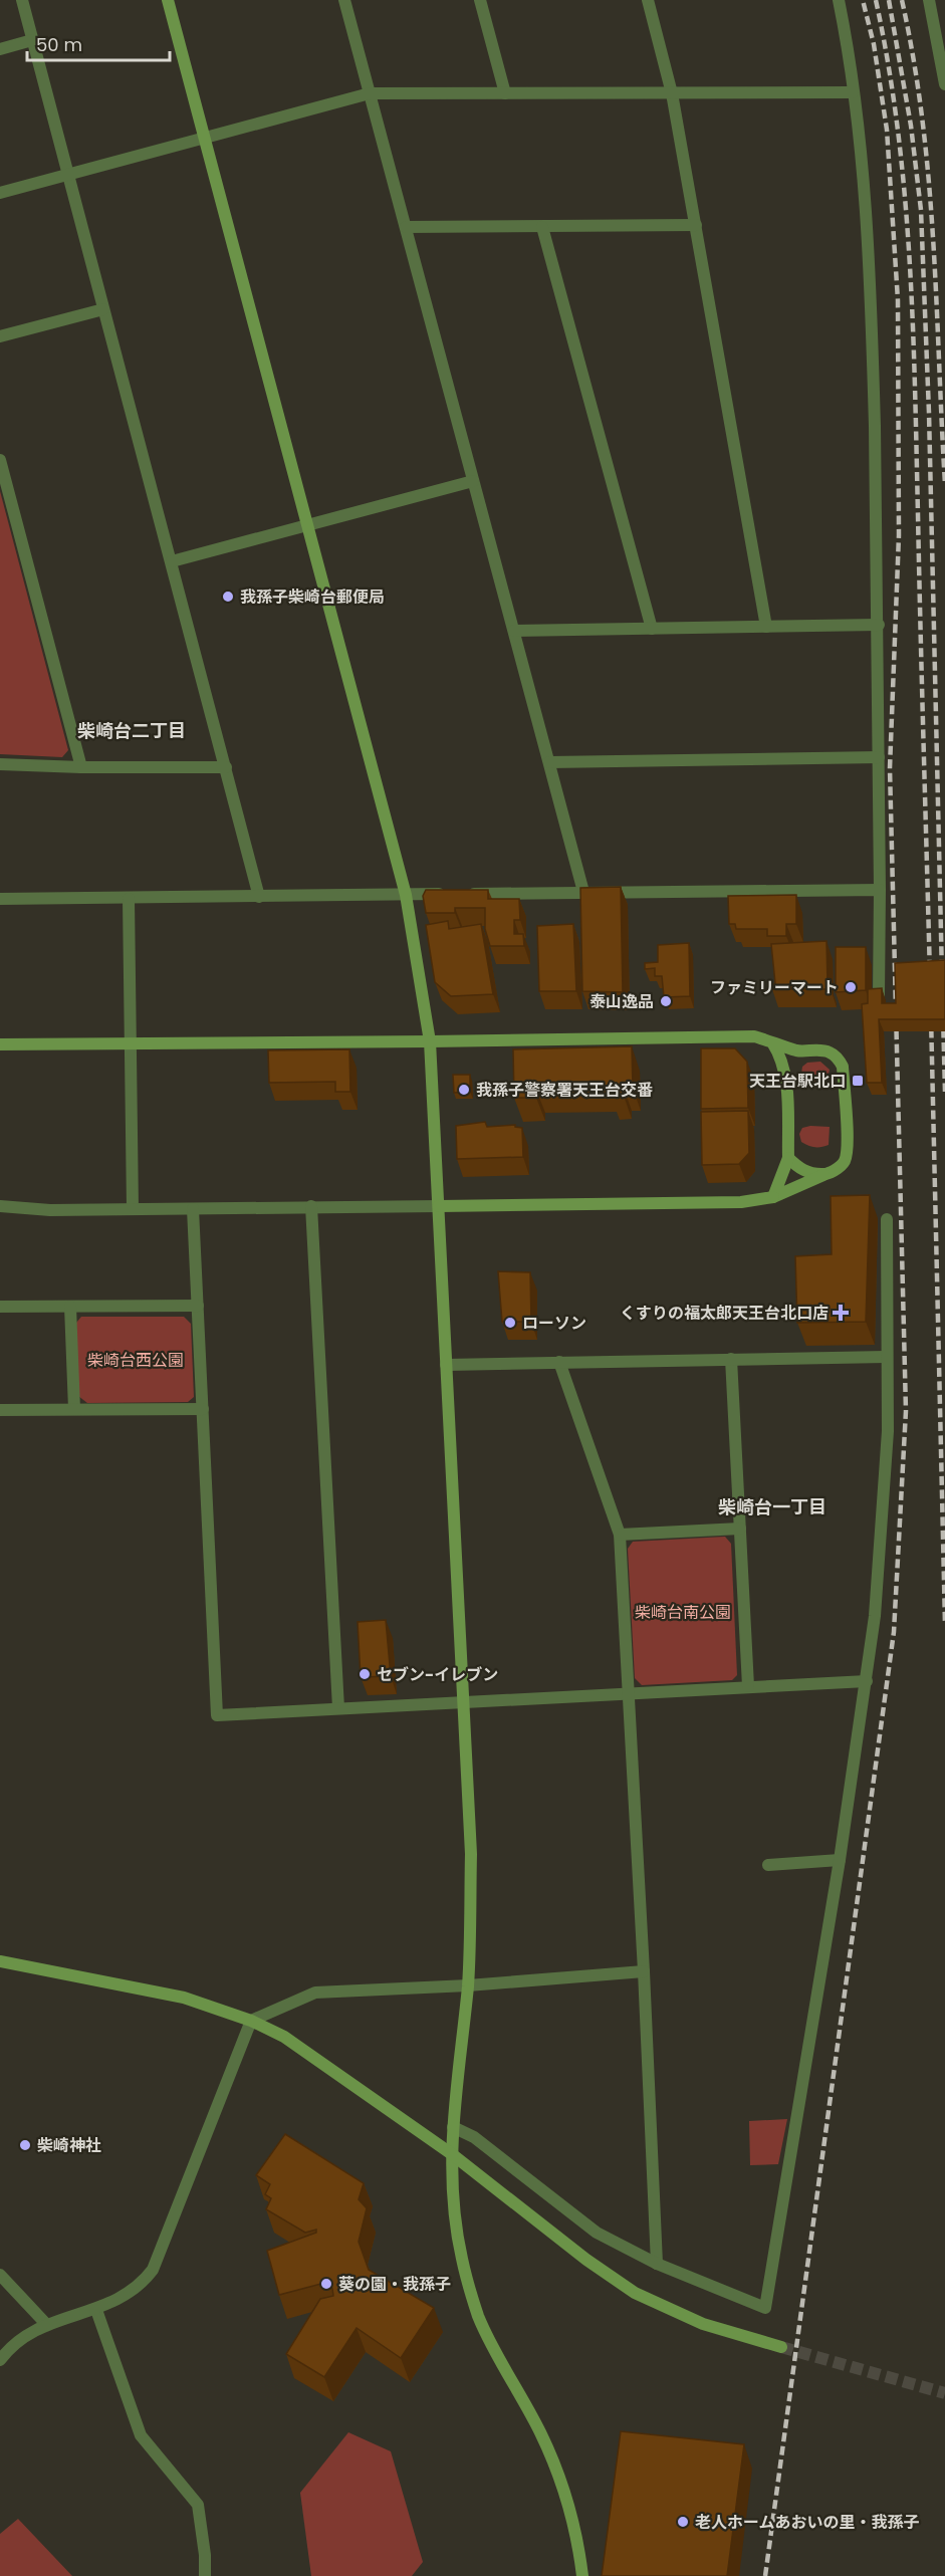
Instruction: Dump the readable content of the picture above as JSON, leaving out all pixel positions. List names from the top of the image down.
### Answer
{
  "districts": ["柴崎台二丁目", "柴崎台一丁目"],
  "parks": ["柴崎台西公園", "柴崎台南公園"],
  "places": {
    "other": [
      "我孫子柴崎台郵便局",
      "ファミリーマート",
      "泰山逸品",
      "我孫子警察署天王台交番",
      "ローソン",
      "セブン-イレブン",
      "柴崎神社",
      "葵の園・我孫子",
      "老人ホームあおいの里・我孫子"
    ],
    "transit": ["天王台駅北口"],
    "health": ["くすりの福太郎天王台北口店"]
  },
  "scale_bar": "50 m"
}
